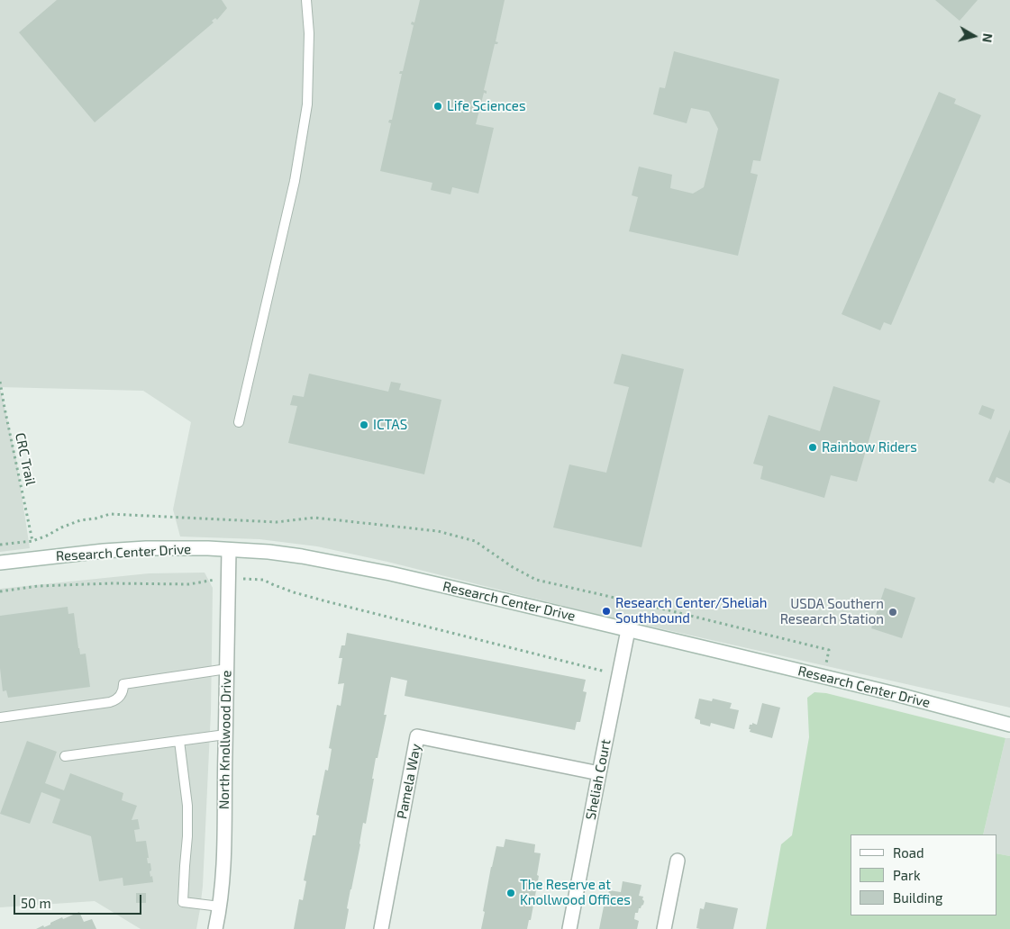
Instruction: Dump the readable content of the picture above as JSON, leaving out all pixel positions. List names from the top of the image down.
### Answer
{
  "streets": {
    "street": [
      "Research Center Drive",
      "North Knollwood Drive",
      "Sheliah Court",
      "Pamela Way"
    ],
    "path": ["CRC Trail"]
  },
  "crossings": [
    ["Research Center Drive", "North Knollwood Drive"],
    ["Research Center Drive", "Sheliah Court"],
    ["Sheliah Court", "Pamela Way"]
  ],
  "places": [
    "Life Sciences",
    "ICTAS",
    "Rainbow Riders",
    "Research Center/Sheliah Southbound",
    "USDA Southern Research Station",
    "The Reserve at Knollwood Offices"
  ],
  "legend": ["Road", "Park", "Building"],
  "scale_bar": "50 m",
  "north": "right"
}
